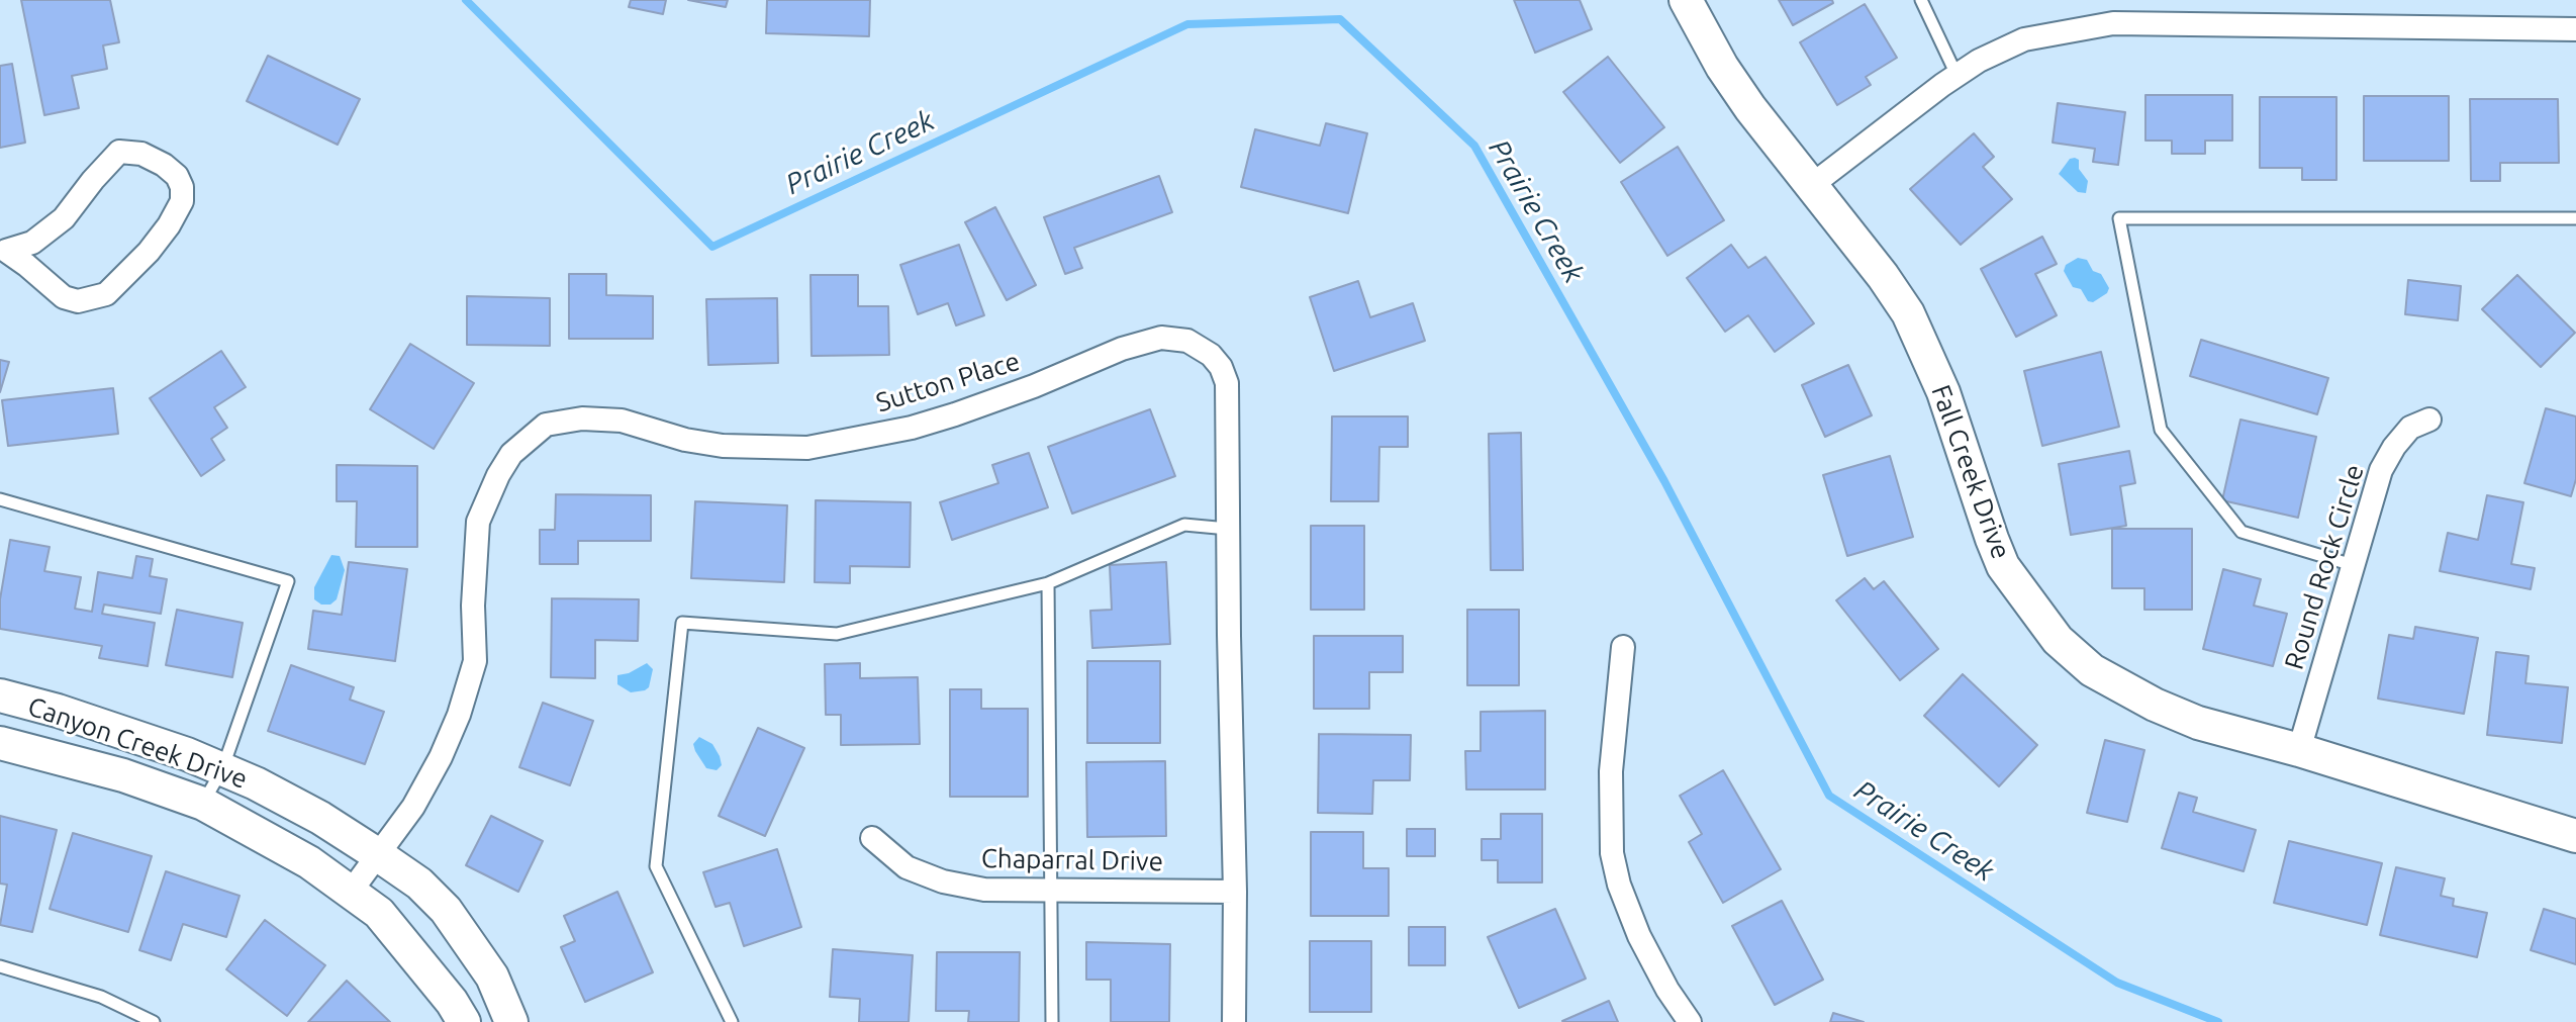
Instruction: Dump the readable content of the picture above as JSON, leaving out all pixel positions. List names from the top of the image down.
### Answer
{
  "streets": {
    "street": [
      "Sutton Place",
      "Fall Creek Drive",
      "Round Rock Circle",
      "Canyon Creek Drive",
      "Chaparral Drive"
    ]
  },
  "crossings": [
    ["Sutton Place", "Canyon Creek Drive"],
    ["Sutton Place", "Chaparral Drive"],
    ["Fall Creek Drive", "Round Rock Circle"]
  ],
  "water": ["Prairie Creek"]
}
